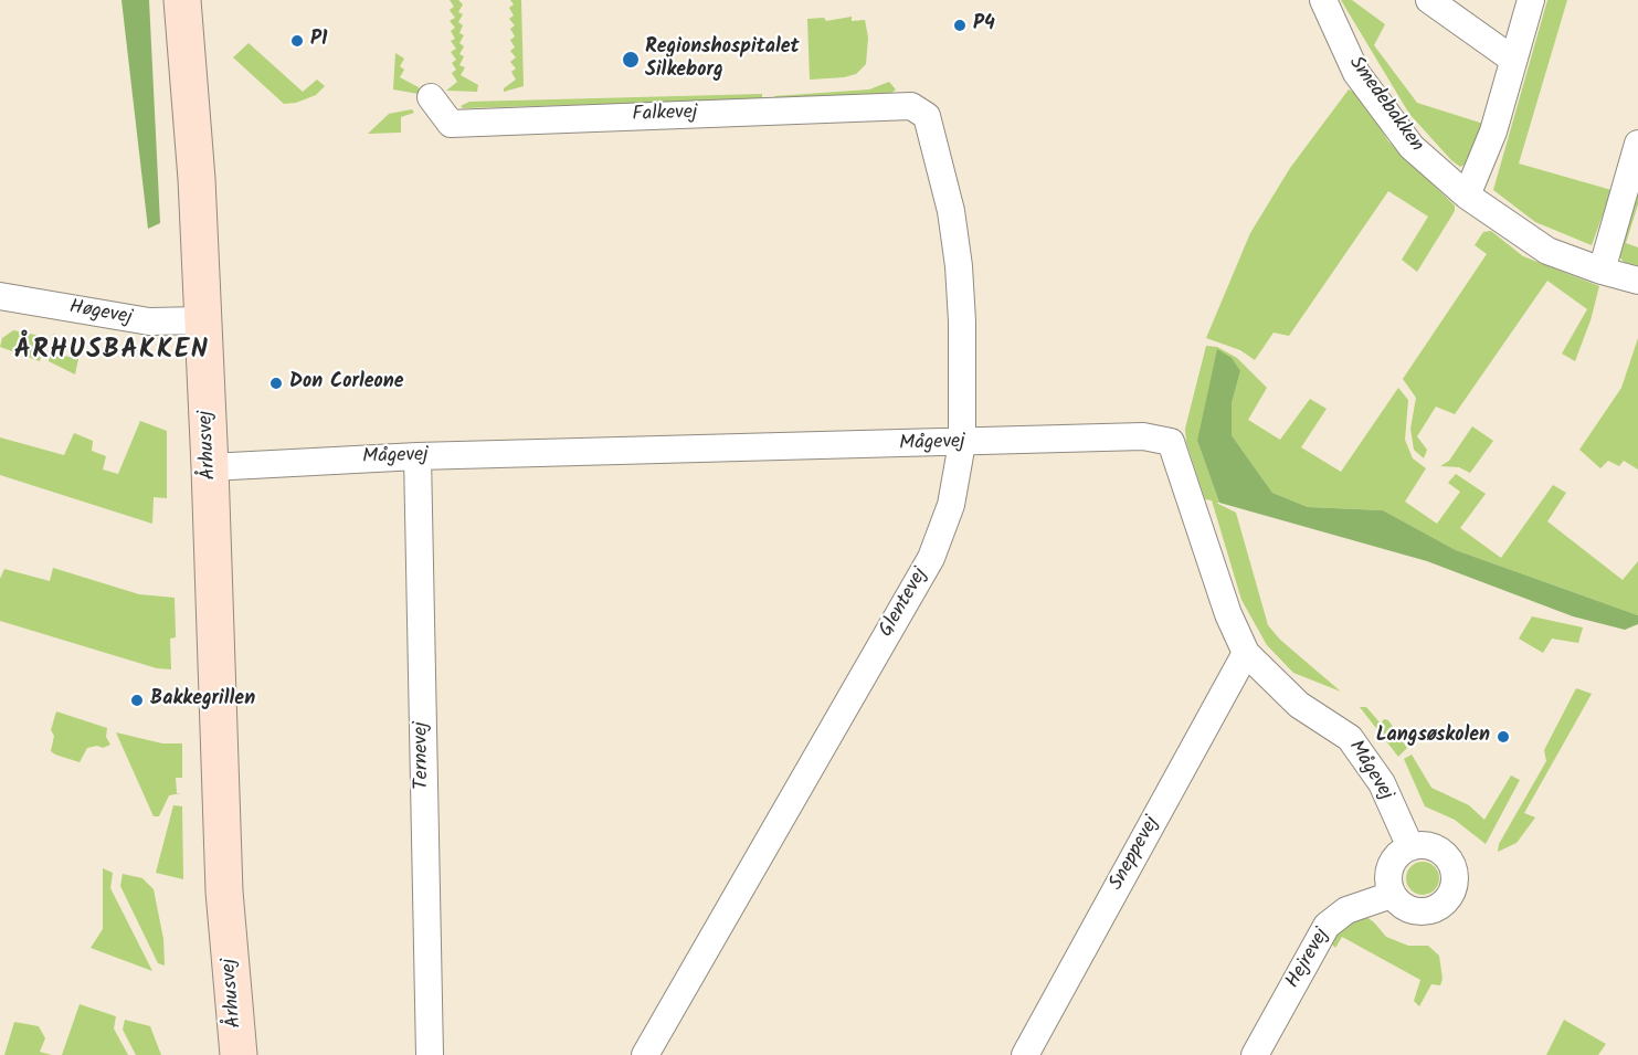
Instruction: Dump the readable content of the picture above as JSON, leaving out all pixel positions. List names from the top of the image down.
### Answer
{
  "streets": {
    "street": [
      "Smedebakken",
      "Falkevej",
      "Høgevej",
      "Mågevej",
      "Århusvej",
      "Glentevej",
      "Ternevej",
      "Sneppevej",
      "Hejrevej"
    ]
  },
  "crossings": [
    ["Falkevej", "Glentevej"],
    ["Høgevej", "Århusvej"],
    ["Mågevej", "Århusvej"],
    ["Mågevej", "Glentevej"],
    ["Mågevej", "Ternevej"],
    ["Mågevej", "Sneppevej"],
    ["Mågevej", "Hejrevej"]
  ],
  "districts": ["ÅRHUSBAKKEN"],
  "places": [
    "P4",
    "P1",
    "Regionshospitalet Silkeborg",
    "Don Corleone",
    "Bakkegrillen",
    "Langsøskolen"
  ]
}
